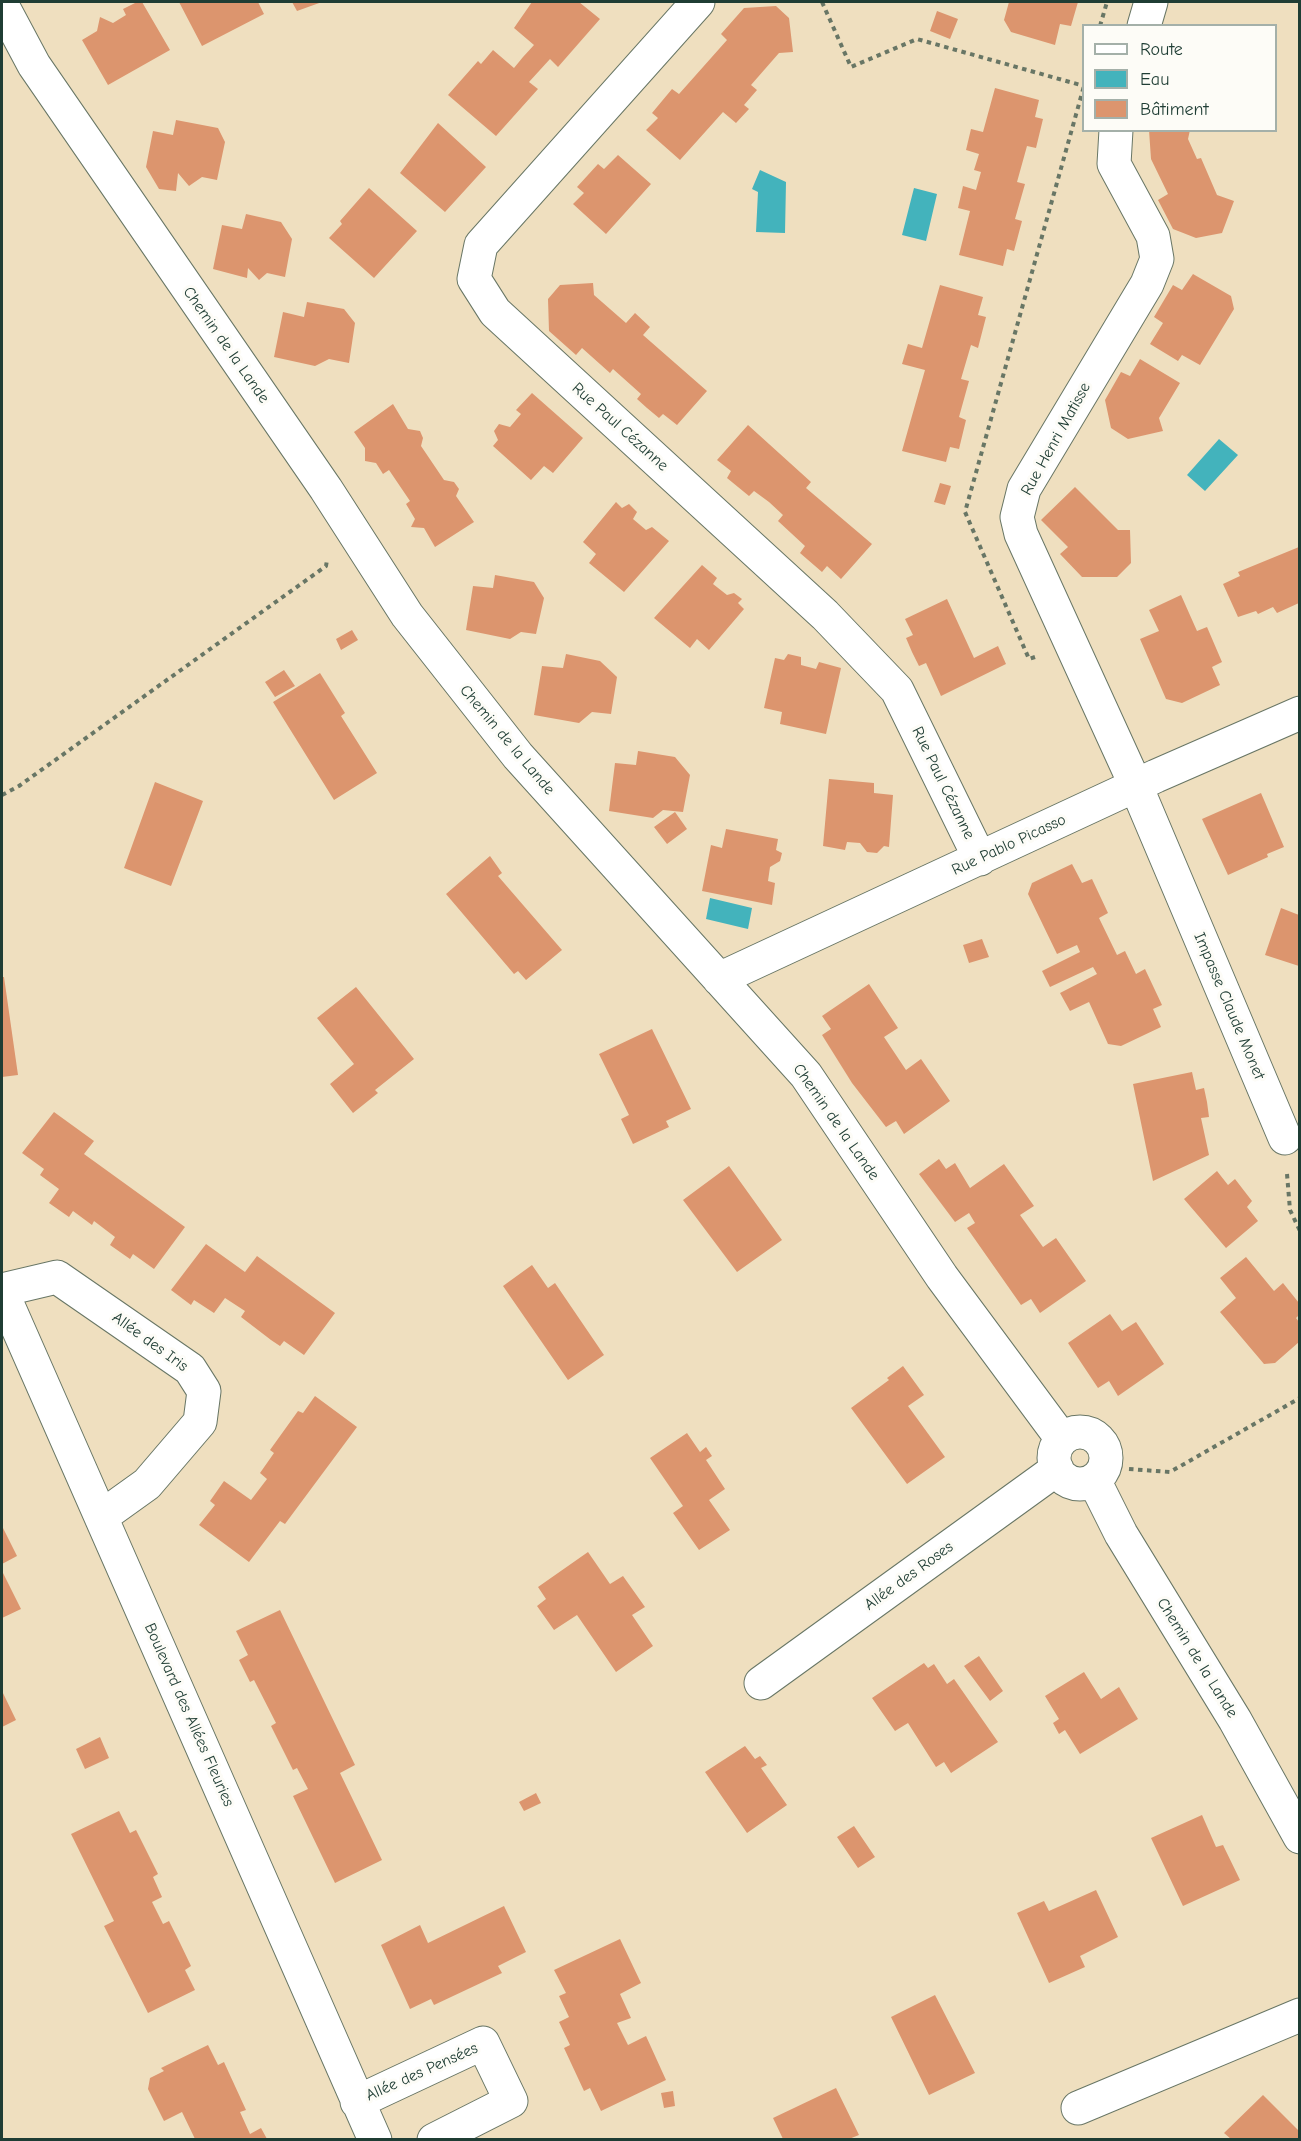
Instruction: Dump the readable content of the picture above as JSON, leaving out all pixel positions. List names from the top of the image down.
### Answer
{
  "streets": {
    "street": [
      "Chemin de la Lande",
      "Rue Paul Cézanne",
      "Rue Henri Matisse",
      "Rue Pablo Picasso",
      "Impasse Claude Monet",
      "Allée des Iris",
      "Allée des Roses",
      "Boulevard des Allées Fleuries",
      "Allée des Pensées"
    ]
  },
  "crossings": [
    ["Chemin de la Lande", "Rue Pablo Picasso"],
    ["Chemin de la Lande", "Allée des Roses"],
    ["Rue Paul Cézanne", "Rue Pablo Picasso"],
    ["Rue Henri Matisse", "Rue Pablo Picasso"],
    ["Rue Henri Matisse", "Impasse Claude Monet"],
    ["Rue Pablo Picasso", "Impasse Claude Monet"],
    ["Allée des Iris", "Boulevard des Allées Fleuries"],
    ["Boulevard des Allées Fleuries", "Allée des Pensées"]
  ],
  "legend": ["Route", "Eau", "Bâtiment"]
}
